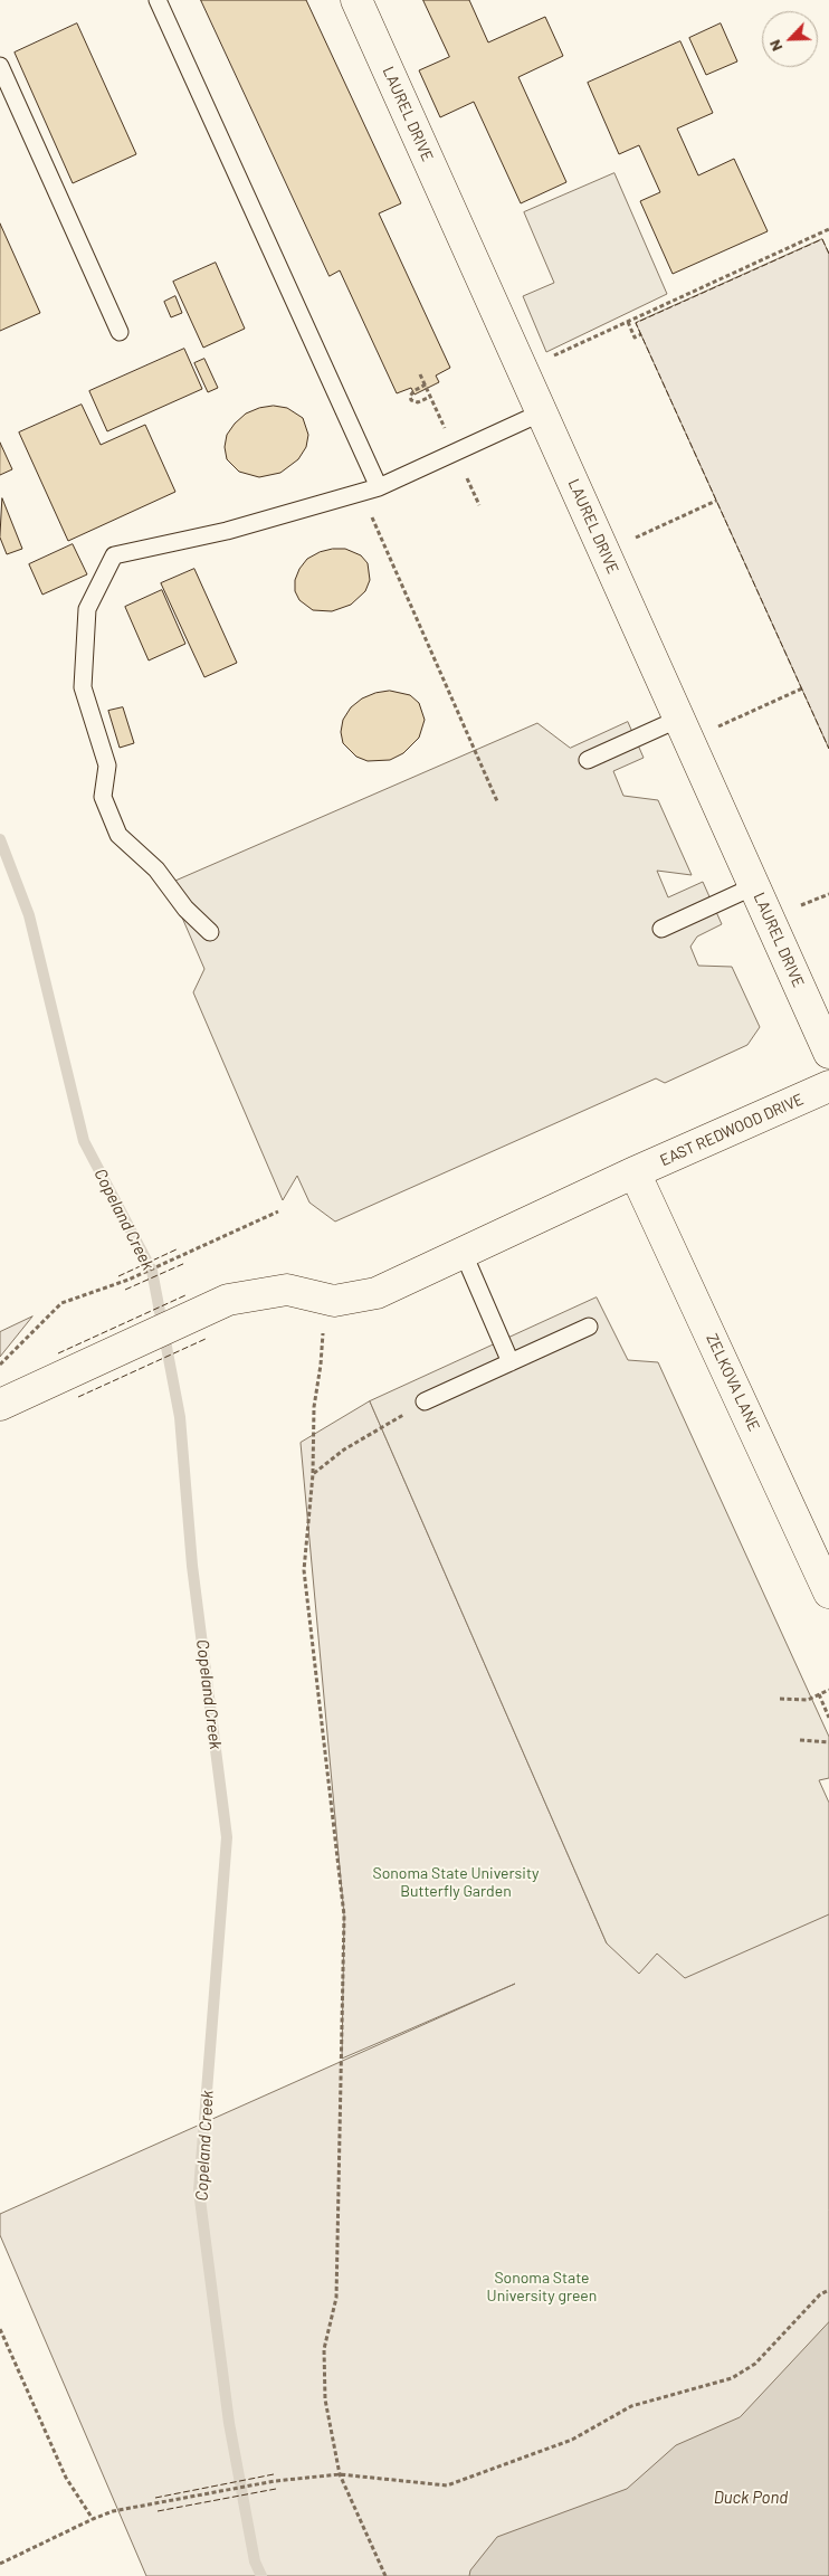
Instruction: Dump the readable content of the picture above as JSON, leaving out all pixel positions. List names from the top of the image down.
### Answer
{
  "streets": {
    "street": ["LAUREL DRIVE", "EAST REDWOOD DRIVE", "ZELKOVA LANE"]
  },
  "crossings": [
    ["EAST REDWOOD DRIVE", "ZELKOVA LANE"]
  ],
  "water": ["Copeland Creek", "Duck Pond"],
  "parks": ["Sonoma State University Butterfly Garden", "Sonoma State University green"],
  "north": "bottom left"
}
